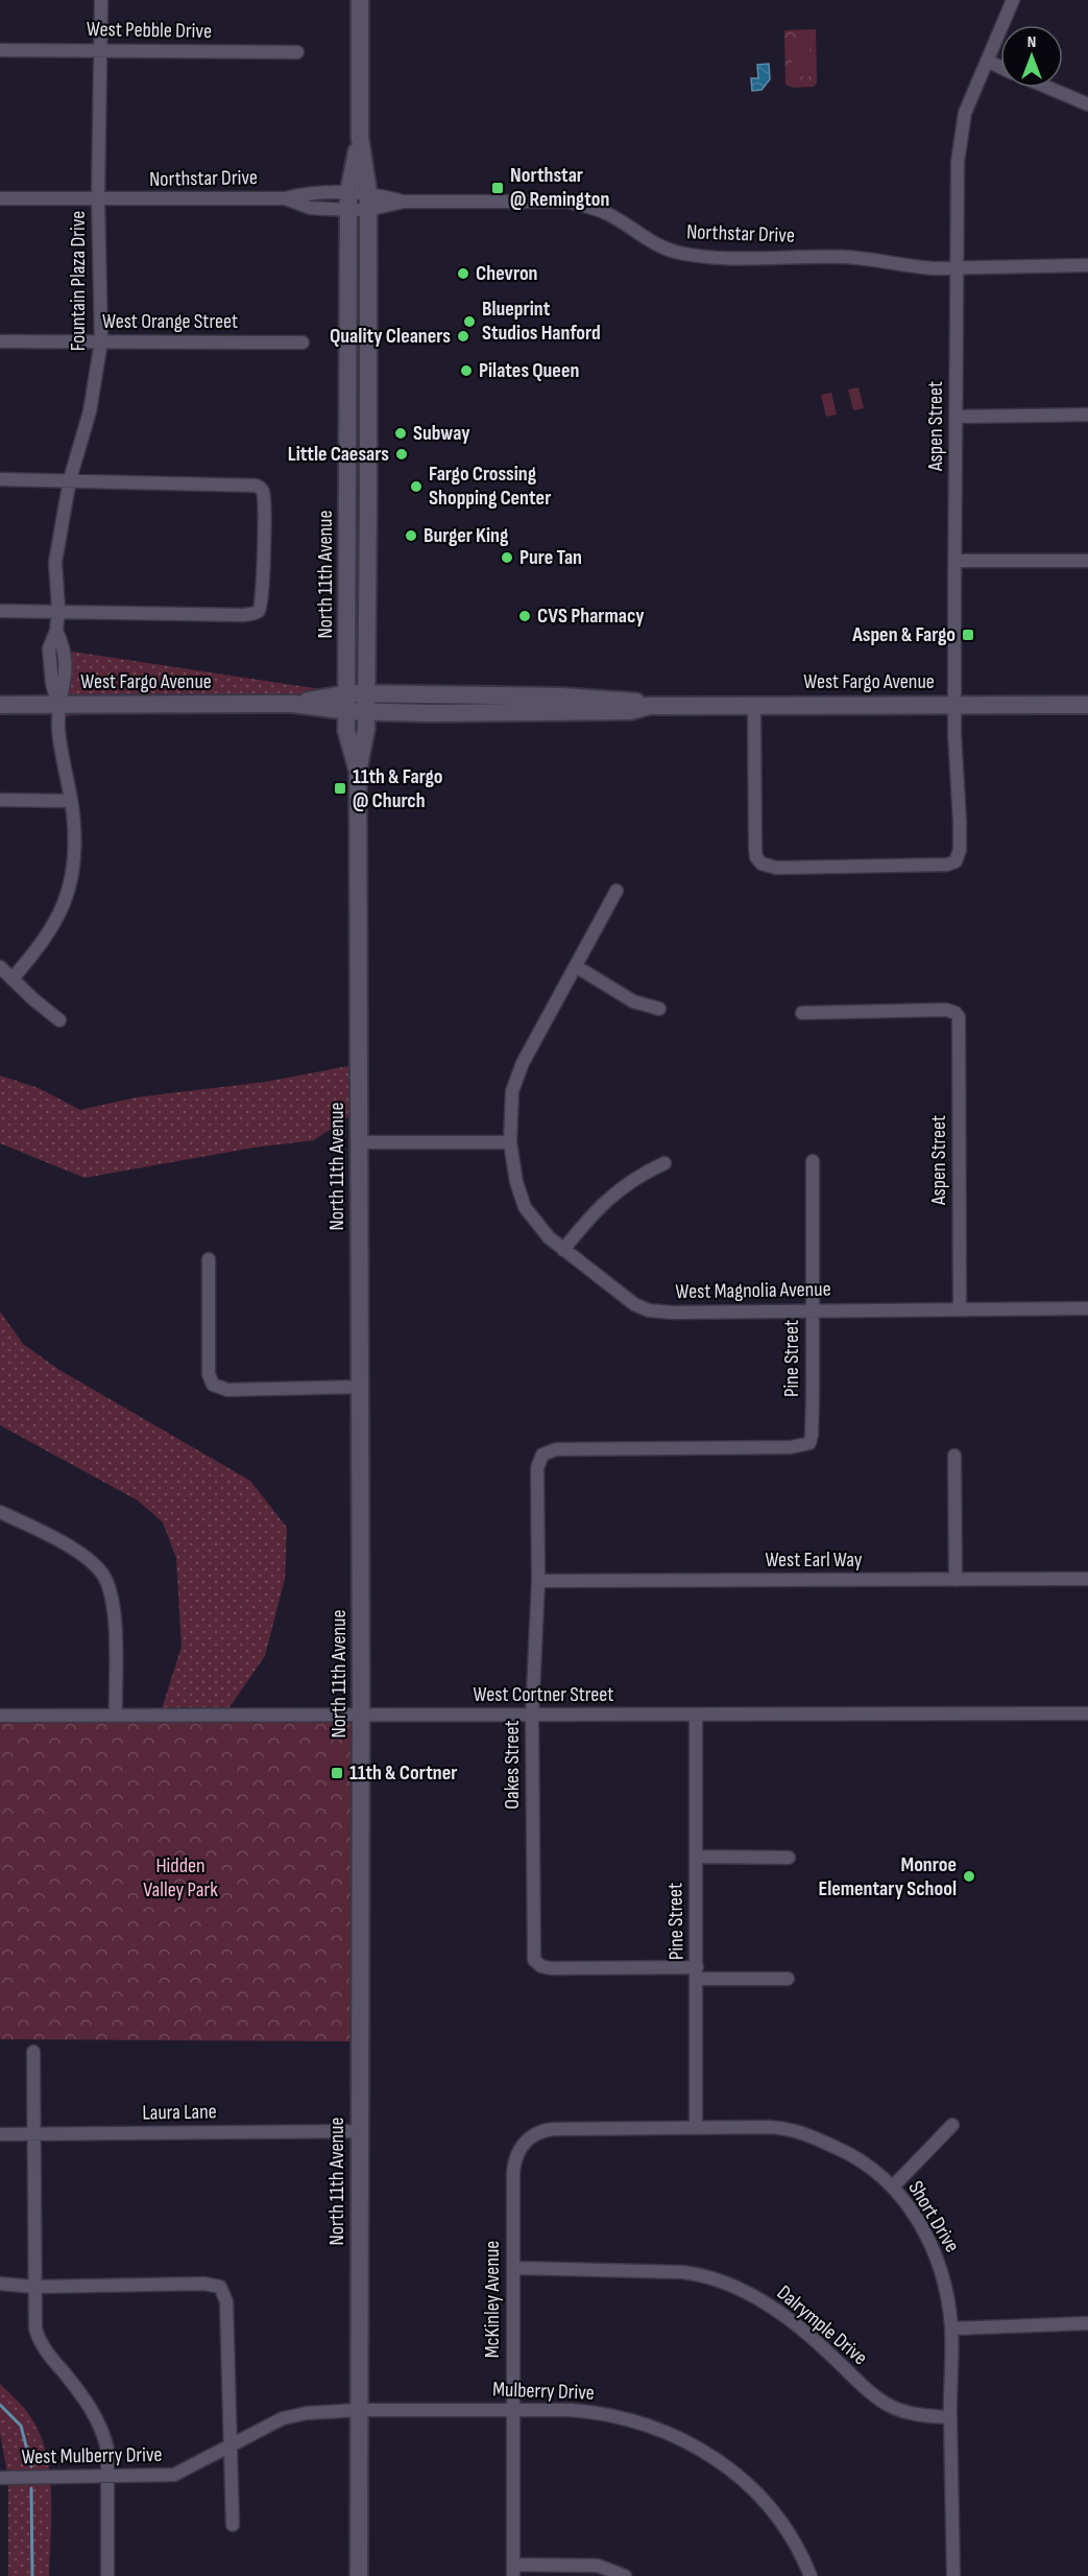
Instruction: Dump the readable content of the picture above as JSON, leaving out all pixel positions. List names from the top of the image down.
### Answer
{
  "streets": {
    "main road": ["North 11th Avenue", "West Fargo Avenue"],
    "street": [
      "West Pebble Drive",
      "Northstar Drive",
      "Fountain Plaza Drive",
      "West Orange Street",
      "Aspen Street",
      "West Magnolia Avenue",
      "Pine Street",
      "West Earl Way",
      "West Cortner Street",
      "Oakes Street",
      "Laura Lane",
      "Short Drive",
      "McKinley Avenue",
      "Dalrymple Drive",
      "Mulberry Drive",
      "West Mulberry Drive"
    ]
  },
  "crossings": [
    ["West Pebble Drive", "Fountain Plaza Drive"],
    ["Northstar Drive", "Fountain Plaza Drive"],
    ["Northstar Drive", "Aspen Street"],
    ["Northstar Drive", "North 11th Avenue"],
    ["Fountain Plaza Drive", "West Orange Street"],
    ["Fountain Plaza Drive", "West Fargo Avenue"],
    ["Aspen Street", "West Fargo Avenue"],
    ["Aspen Street", "West Magnolia Avenue"],
    ["North 11th Avenue", "West Fargo Avenue"],
    ["North 11th Avenue", "West Cortner Street"],
    ["North 11th Avenue", "Laura Lane"],
    ["North 11th Avenue", "Mulberry Drive"],
    ["North 11th Avenue", "West Mulberry Drive"],
    ["West Magnolia Avenue", "Pine Street"],
    ["Pine Street", "West Cortner Street"],
    ["Pine Street", "Oakes Street"],
    ["Pine Street", "Short Drive"],
    ["West Earl Way", "Oakes Street"],
    ["West Cortner Street", "Oakes Street"],
    ["Short Drive", "McKinley Avenue"],
    ["Short Drive", "Dalrymple Drive"],
    ["McKinley Avenue", "Dalrymple Drive"],
    ["McKinley Avenue", "Mulberry Drive"],
    ["Mulberry Drive", "West Mulberry Drive"]
  ],
  "parks": ["Hidden Valley Park"],
  "places": {
    "transit": [
      "Northstar @ Remington",
      "Aspen & Fargo",
      "11th & Fargo @ Church",
      "11th & Cortner"
    ],
    "other": [
      "Chevron",
      "Blueprint Studios Hanford",
      "Quality Cleaners",
      "Pilates Queen",
      "Subway",
      "Little Caesars",
      "Fargo Crossing Shopping Center",
      "Burger King",
      "Pure Tan",
      "CVS Pharmacy",
      "Monroe Elementary School"
    ]
  },
  "north": "top"
}
